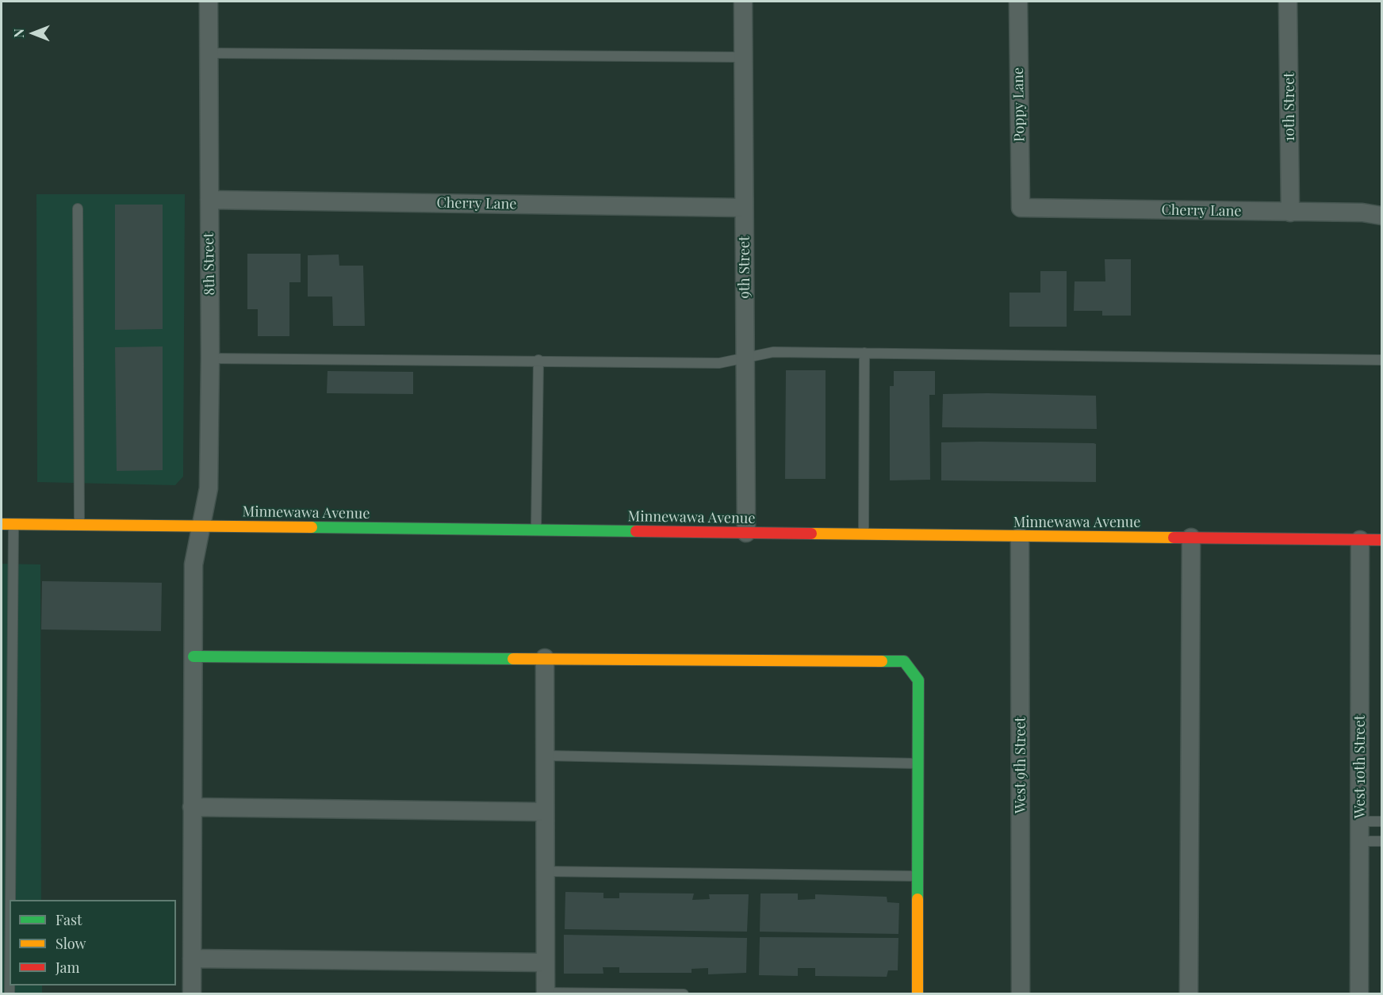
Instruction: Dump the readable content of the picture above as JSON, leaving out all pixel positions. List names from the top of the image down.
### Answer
{
  "streets": {
    "main road": ["Minnewawa Avenue"],
    "street": [
      "Poppy Lane",
      "10th Street",
      "Cherry Lane",
      "8th Street",
      "9th Street",
      "West 9th Street",
      "West 10th Street"
    ]
  },
  "crossings": [
    ["Poppy Lane", "Cherry Lane"],
    ["10th Street", "Cherry Lane"],
    ["Cherry Lane", "8th Street"],
    ["Cherry Lane", "9th Street"],
    ["8th Street", "Minnewawa Avenue"],
    ["9th Street", "Minnewawa Avenue"],
    ["Minnewawa Avenue", "West 9th Street"],
    ["Minnewawa Avenue", "West 10th Street"]
  ],
  "legend": ["Fast", "Slow", "Jam"],
  "north": "left"
}
